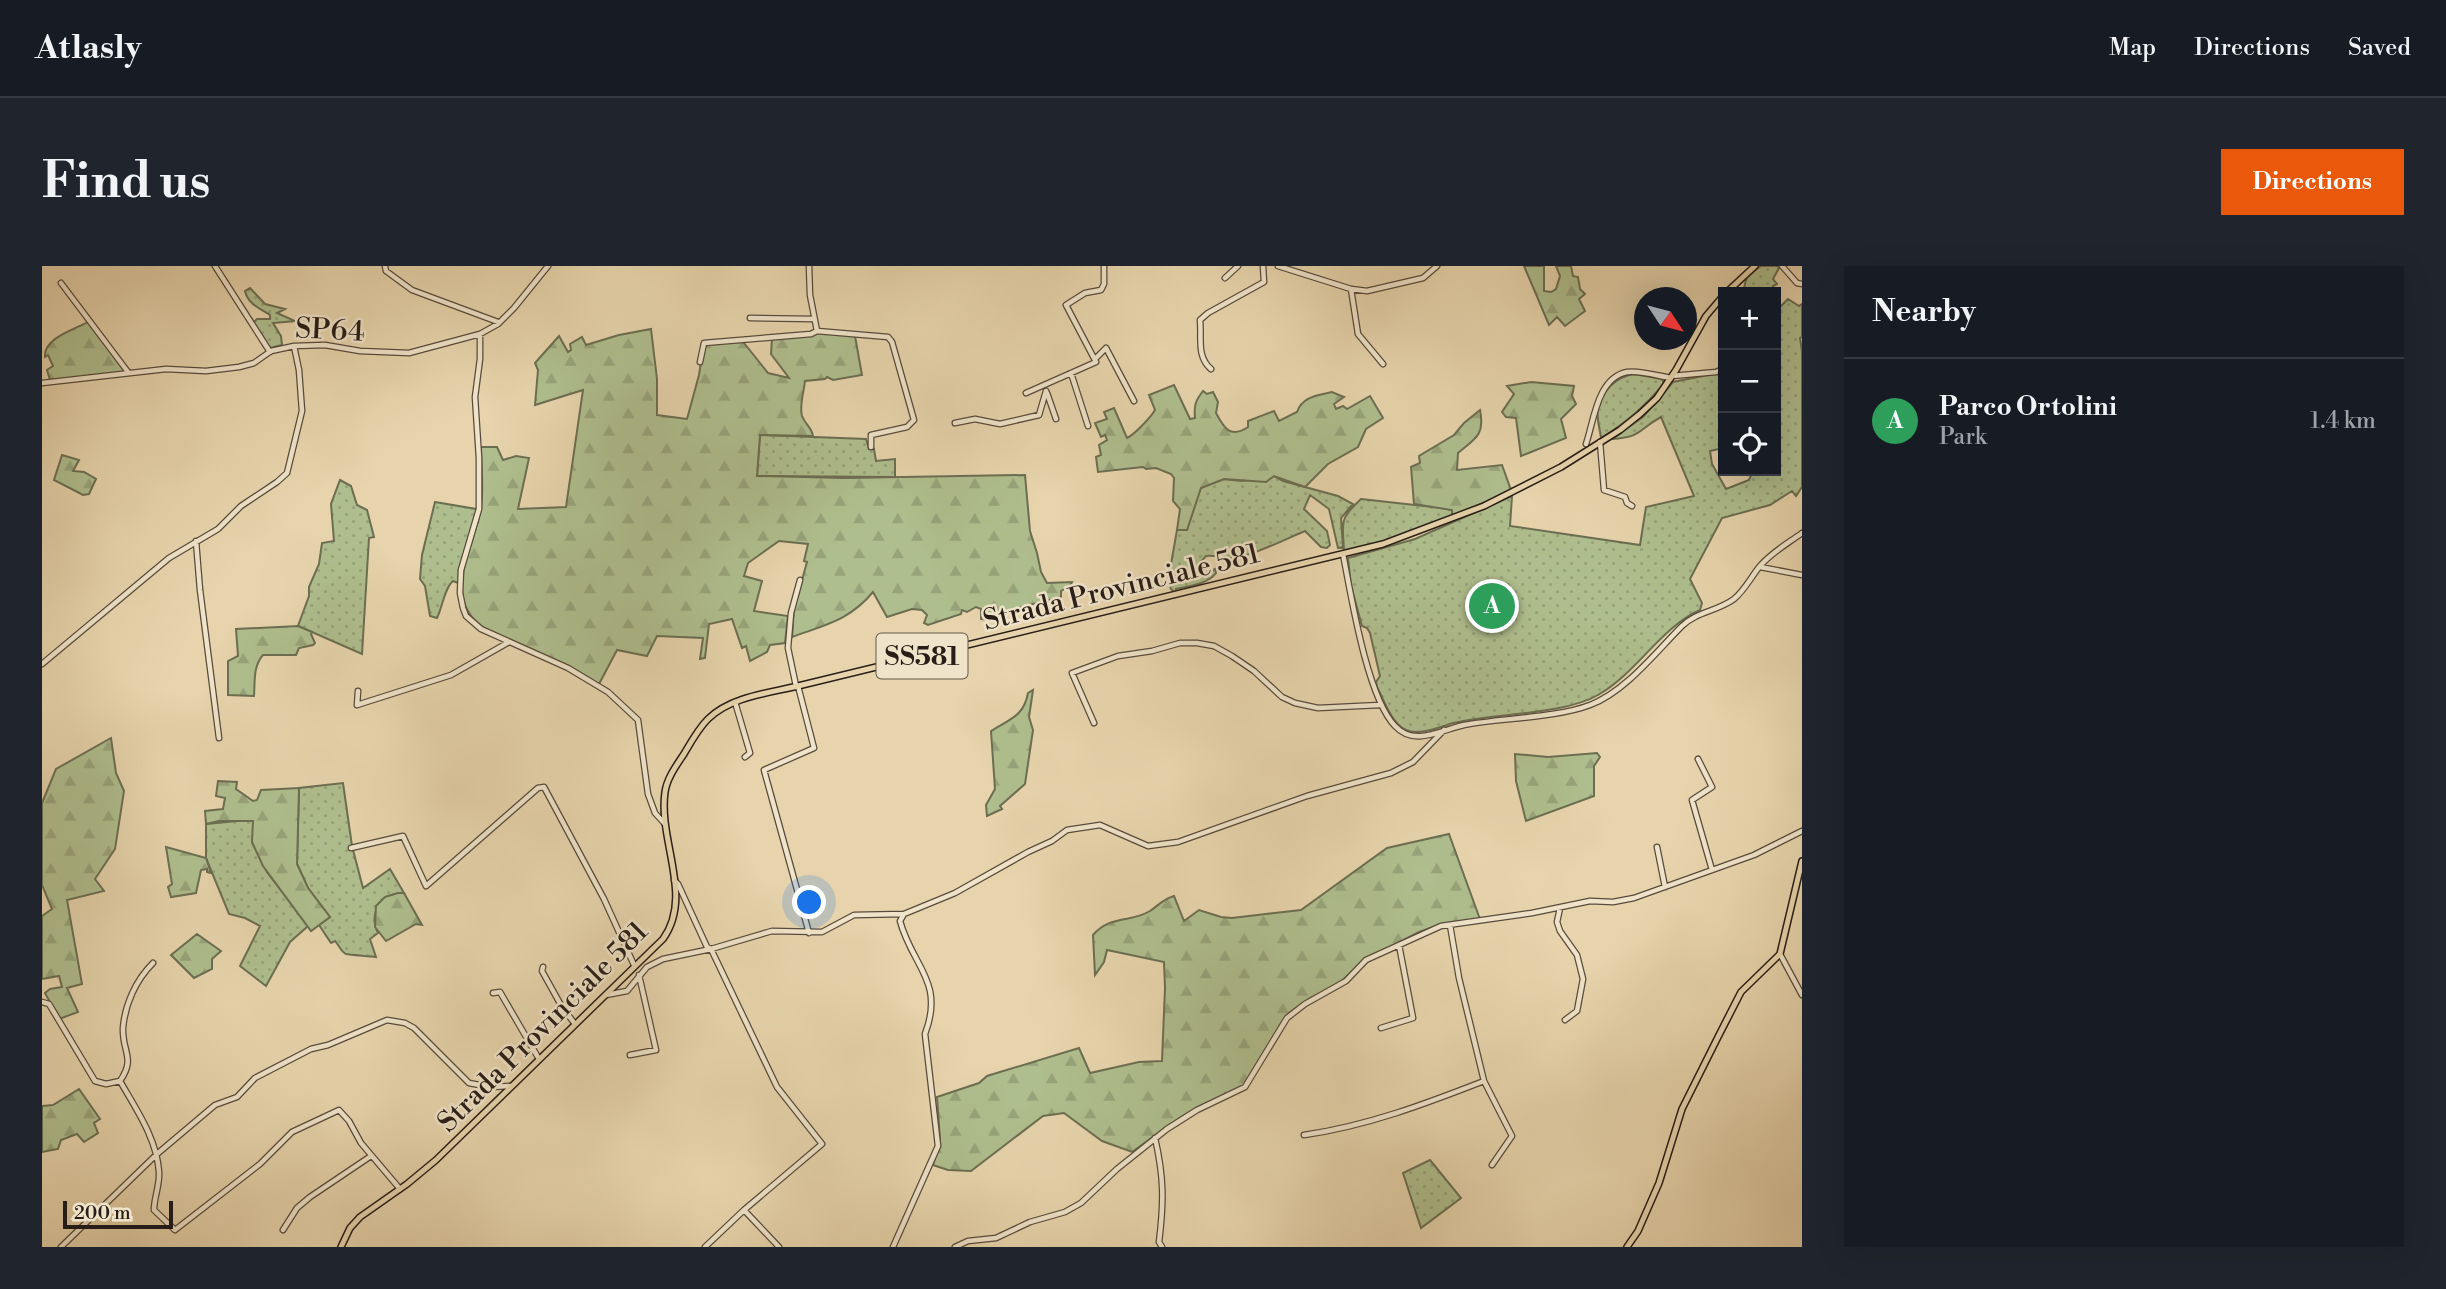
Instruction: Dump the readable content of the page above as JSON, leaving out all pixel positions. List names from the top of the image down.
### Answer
{
  "streets": {
    "main road": ["Strada Provinciale 581", "SS581"],
    "street": ["SP64"]
  },
  "scale_bar": "200 m",
  "north": "bottom right",
  "page": {
    "header": "Atlasly",
    "nav": ["Map", "Directions", "Saved"],
    "buttons": "Directions",
    "title": "Find us",
    "heading": "Nearby",
    "map_buttons": ["+", "−"],
    "list": [
      {
        "mark": "A",
        "name": "Parco Ortolini",
        "note": "Park",
        "value": "1.4 km"
      }
    ],
    "pins": "A",
    "scale": "200 m"
  }
}
